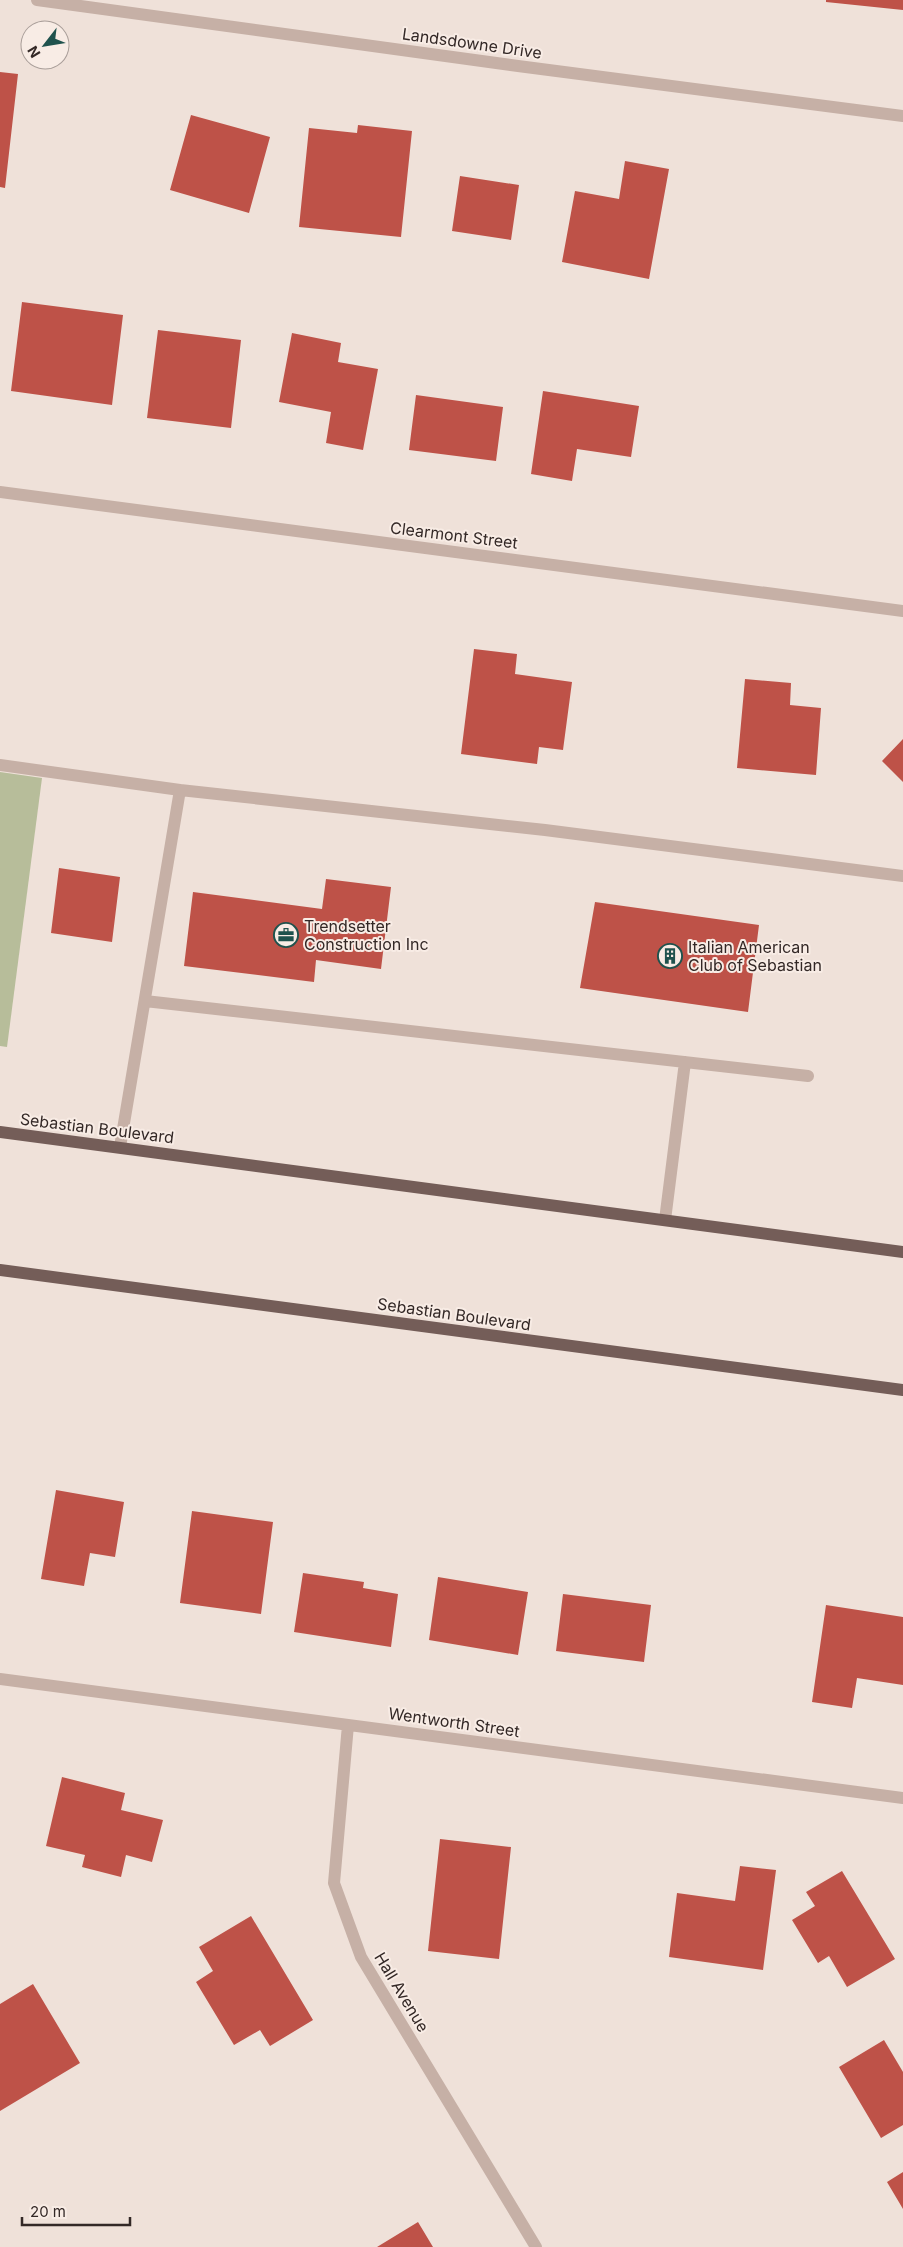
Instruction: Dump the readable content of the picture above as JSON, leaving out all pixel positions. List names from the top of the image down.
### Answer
{
  "streets": {
    "main road": ["Sebastian Boulevard"],
    "street": [
      "Landsdowne Drive",
      "Clearmont Street",
      "Wentworth Street",
      "Hall Avenue"
    ]
  },
  "crossings": [
    ["Wentworth Street", "Hall Avenue"]
  ],
  "places": {
    "office": ["Trendsetter Construction Inc"],
    "building": ["Italian American Club of Sebastian"]
  },
  "scale_bar": "20 m",
  "north": "bottom left"
}
